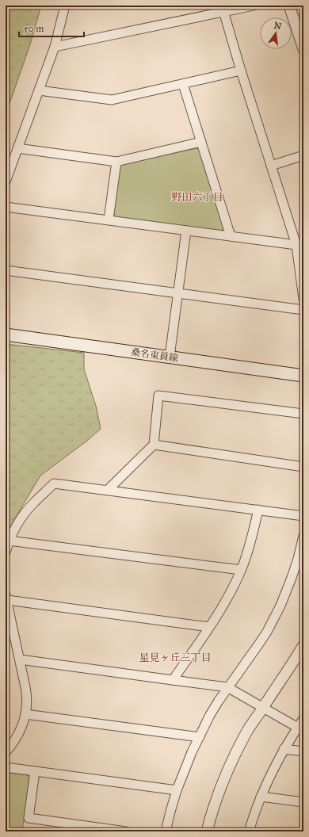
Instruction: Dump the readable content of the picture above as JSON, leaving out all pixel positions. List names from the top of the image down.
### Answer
{
  "streets": {
    "main road": ["桑名東員線"]
  },
  "districts": ["野田六丁目", "星見ヶ丘三丁目"],
  "scale_bar": "50 m",
  "north": "top"
}
